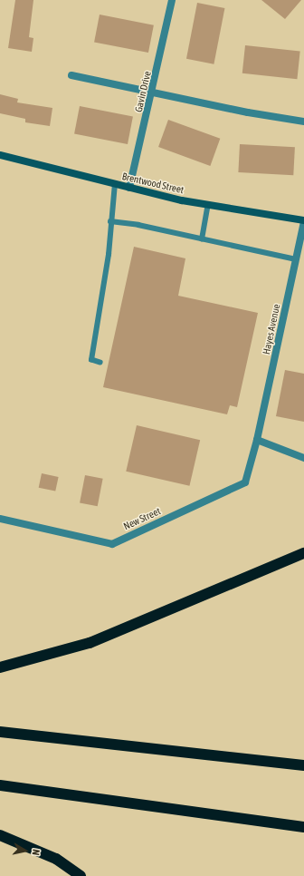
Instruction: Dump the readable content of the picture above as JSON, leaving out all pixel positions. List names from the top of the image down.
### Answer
{
  "streets": {
    "main road": ["Brentwood Street"],
    "street": ["Gavin Drive", "Hayes Avenue", "New Street"]
  },
  "crossings": [
    ["Gavin Drive", "Brentwood Street"],
    ["Brentwood Street", "Hayes Avenue"],
    ["Hayes Avenue", "New Street"]
  ],
  "north": "right"
}
